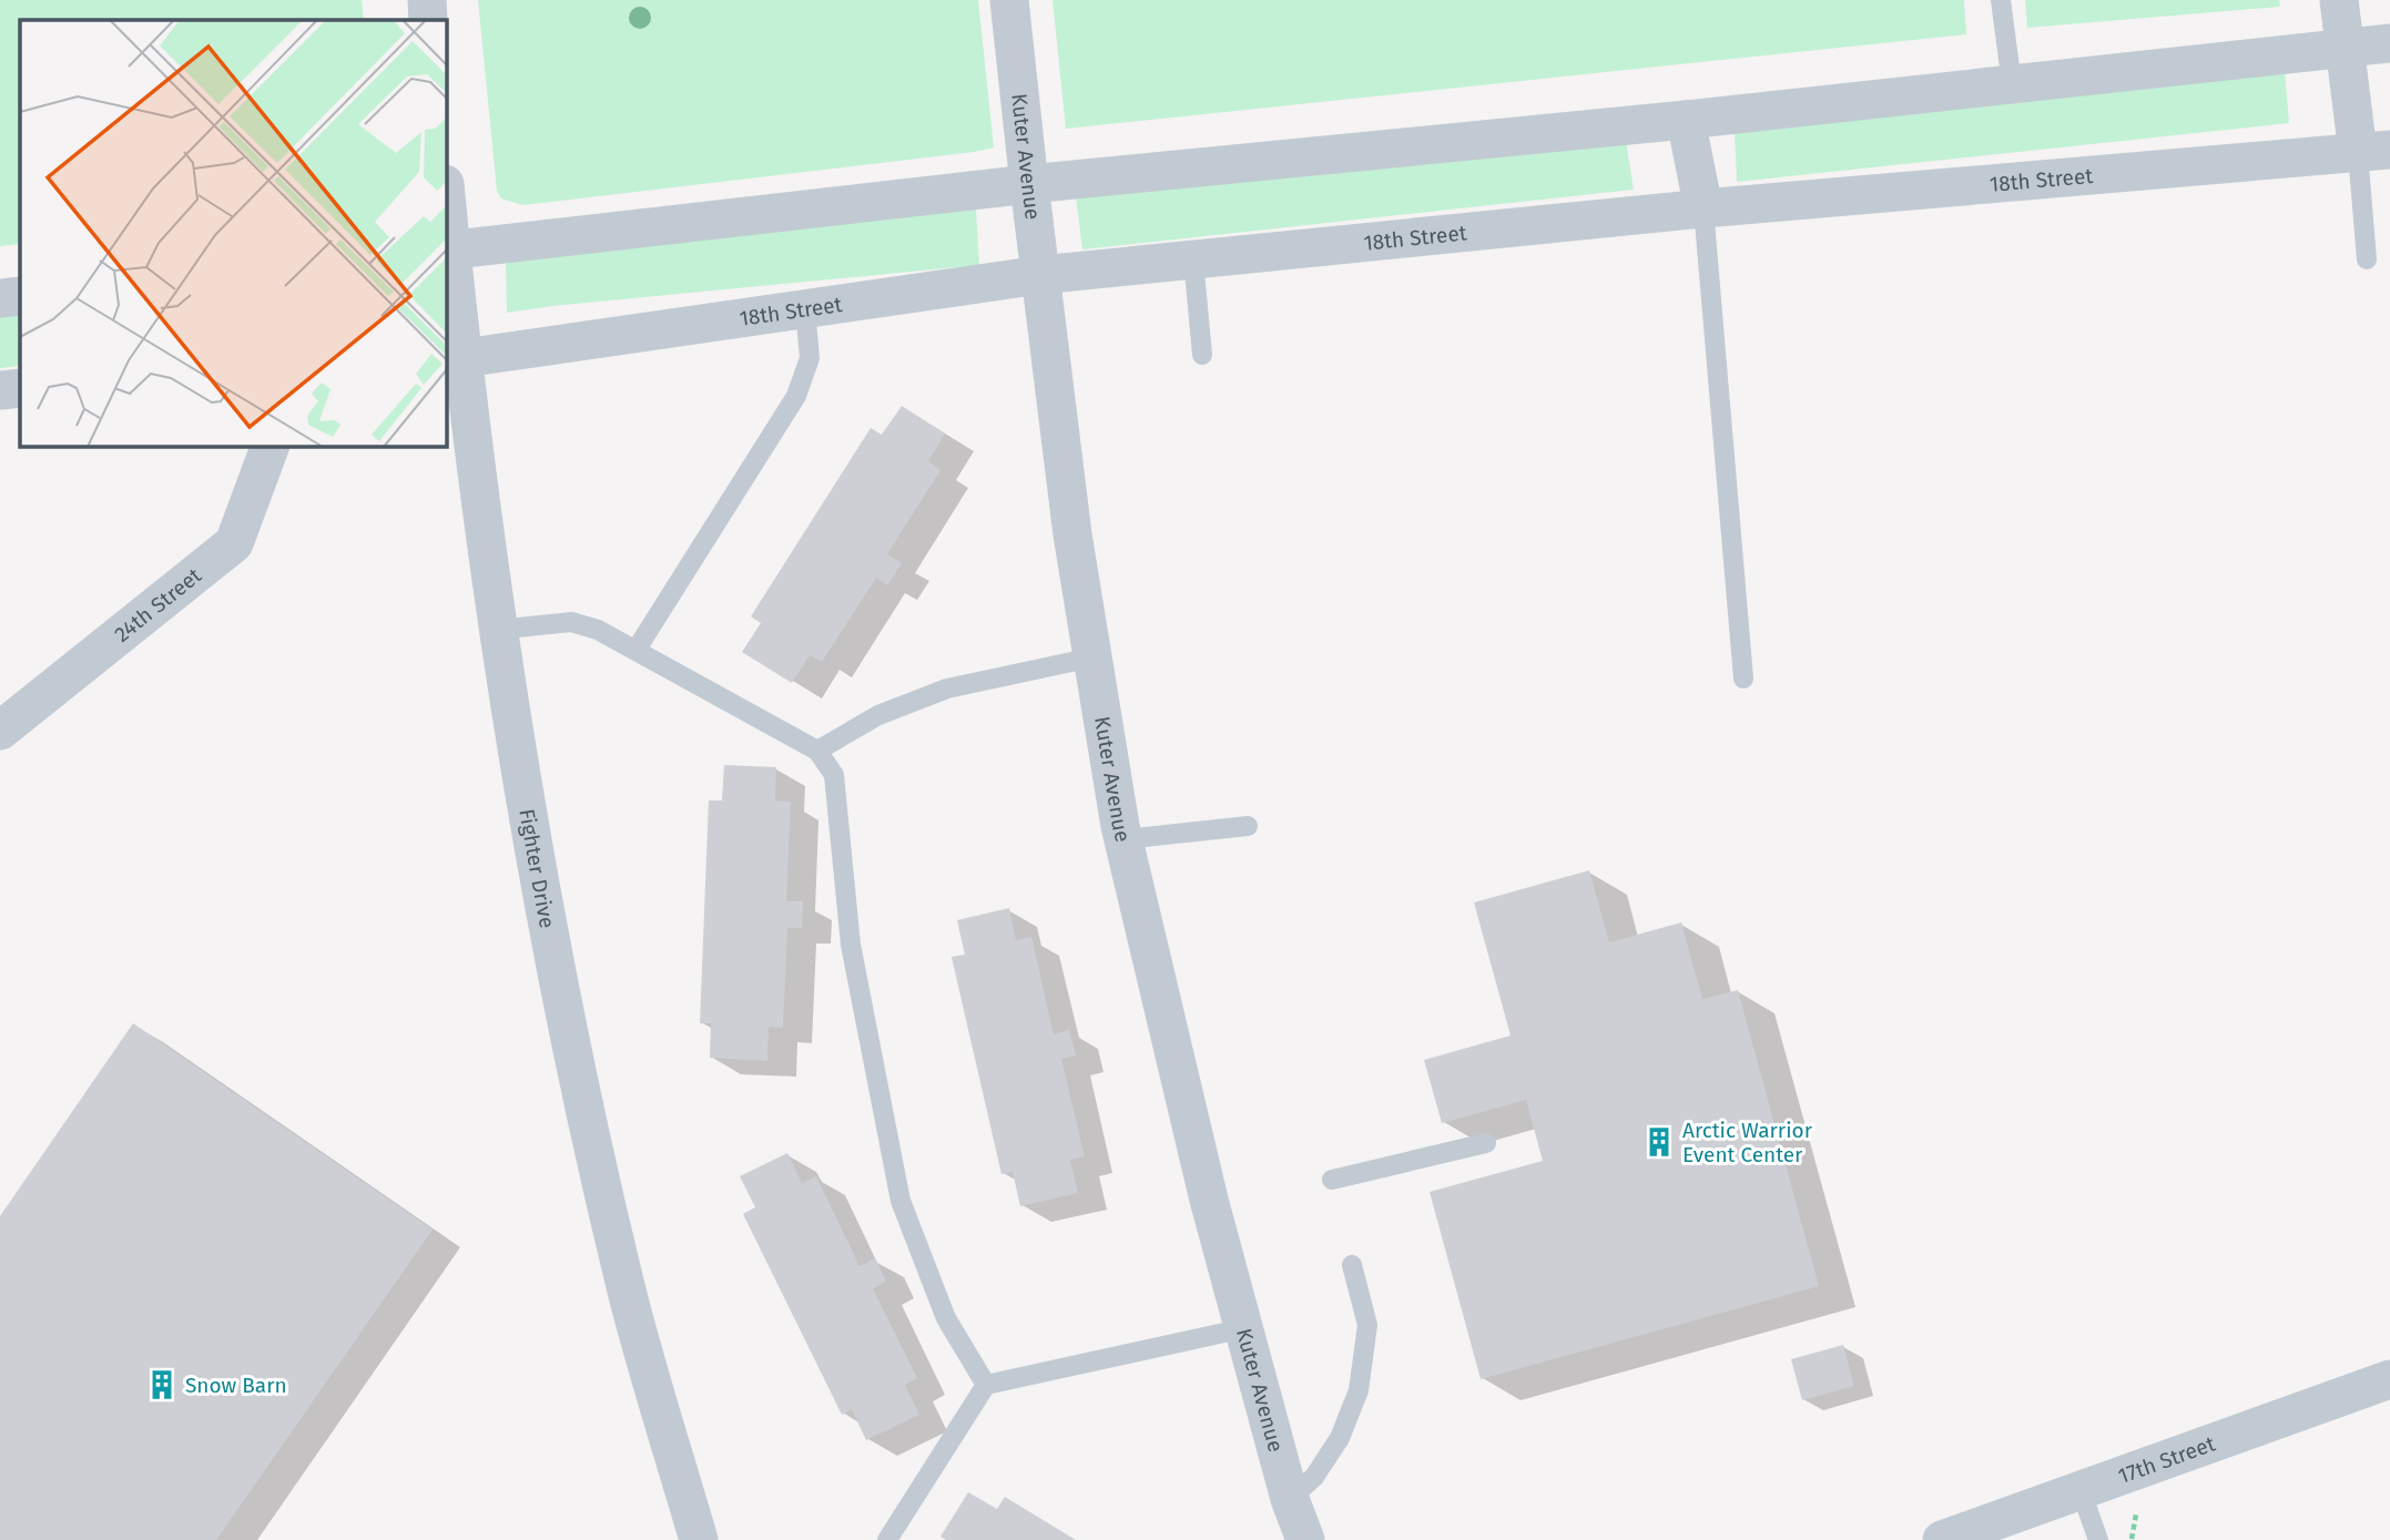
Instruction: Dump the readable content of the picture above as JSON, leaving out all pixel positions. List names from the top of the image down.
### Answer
{
  "streets": {
    "street": [
      "Kuter Avenue",
      "18th Street",
      "24th Street",
      "Fighter Drive",
      "17th Street"
    ]
  },
  "crossings": [
    ["Kuter Avenue", "18th Street"],
    ["18th Street", "Fighter Drive"]
  ],
  "places": {
    "building": ["Arctic Warrior Event Center", "Snow Barn"]
  }
}
